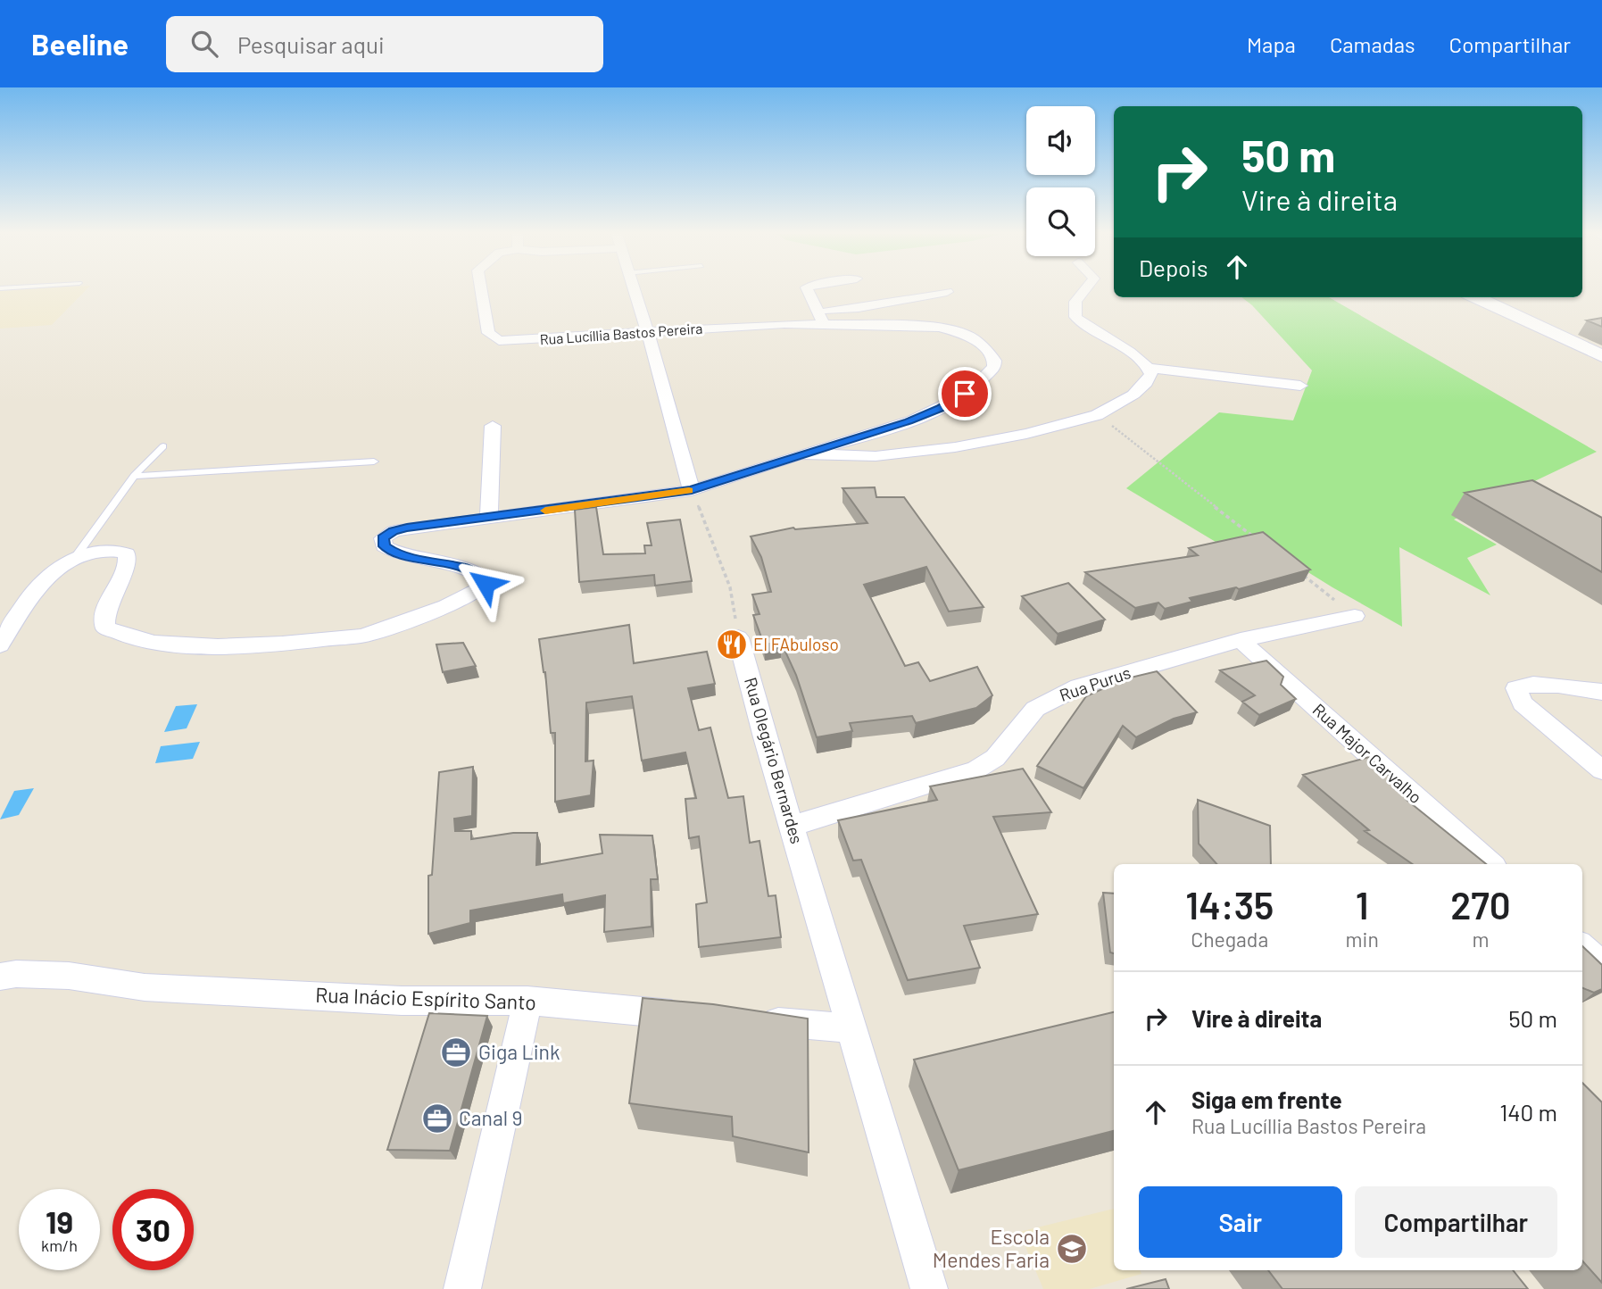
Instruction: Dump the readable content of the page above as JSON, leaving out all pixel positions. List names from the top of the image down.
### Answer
{
  "streets": {
    "street": [
      "Rua Lucíllia Bastos Pereira",
      "Rua Purus",
      "Rua Major Carvalho",
      "Rua Olegário Bernardes",
      "Rua Inácio Espírito Santo"
    ]
  },
  "crossings": [
    ["Rua Purus", "Rua Major Carvalho"],
    ["Rua Purus", "Rua Olegário Bernardes"]
  ],
  "places": {
    "restaurant": ["El FAbuloso"],
    "office": ["Giga Link", "Canal 9"],
    "school or university": ["Escola Mendes Faria"]
  },
  "page": {
    "header": "Beeline",
    "search": "Pesquisar aqui",
    "nav": ["Mapa", "Camadas", "Compartilhar"],
    "turn": ["50 m", "Vire à direita"],
    "then": "Depois",
    "eta": [
      "14:35",
      "Chegada",
      "1",
      "min",
      "270",
      "m"
    ],
    "list": [
      {
        "name": "Vire à direita",
        "value": "50 m"
      },
      {
        "name": "Siga em frente",
        "note": "Rua Lucíllia Bastos Pereira",
        "value": "140 m"
      }
    ],
    "buttons": ["Sair", "Compartilhar"],
    "speed": "19 km/h",
    "limit": "30"
  }
}
